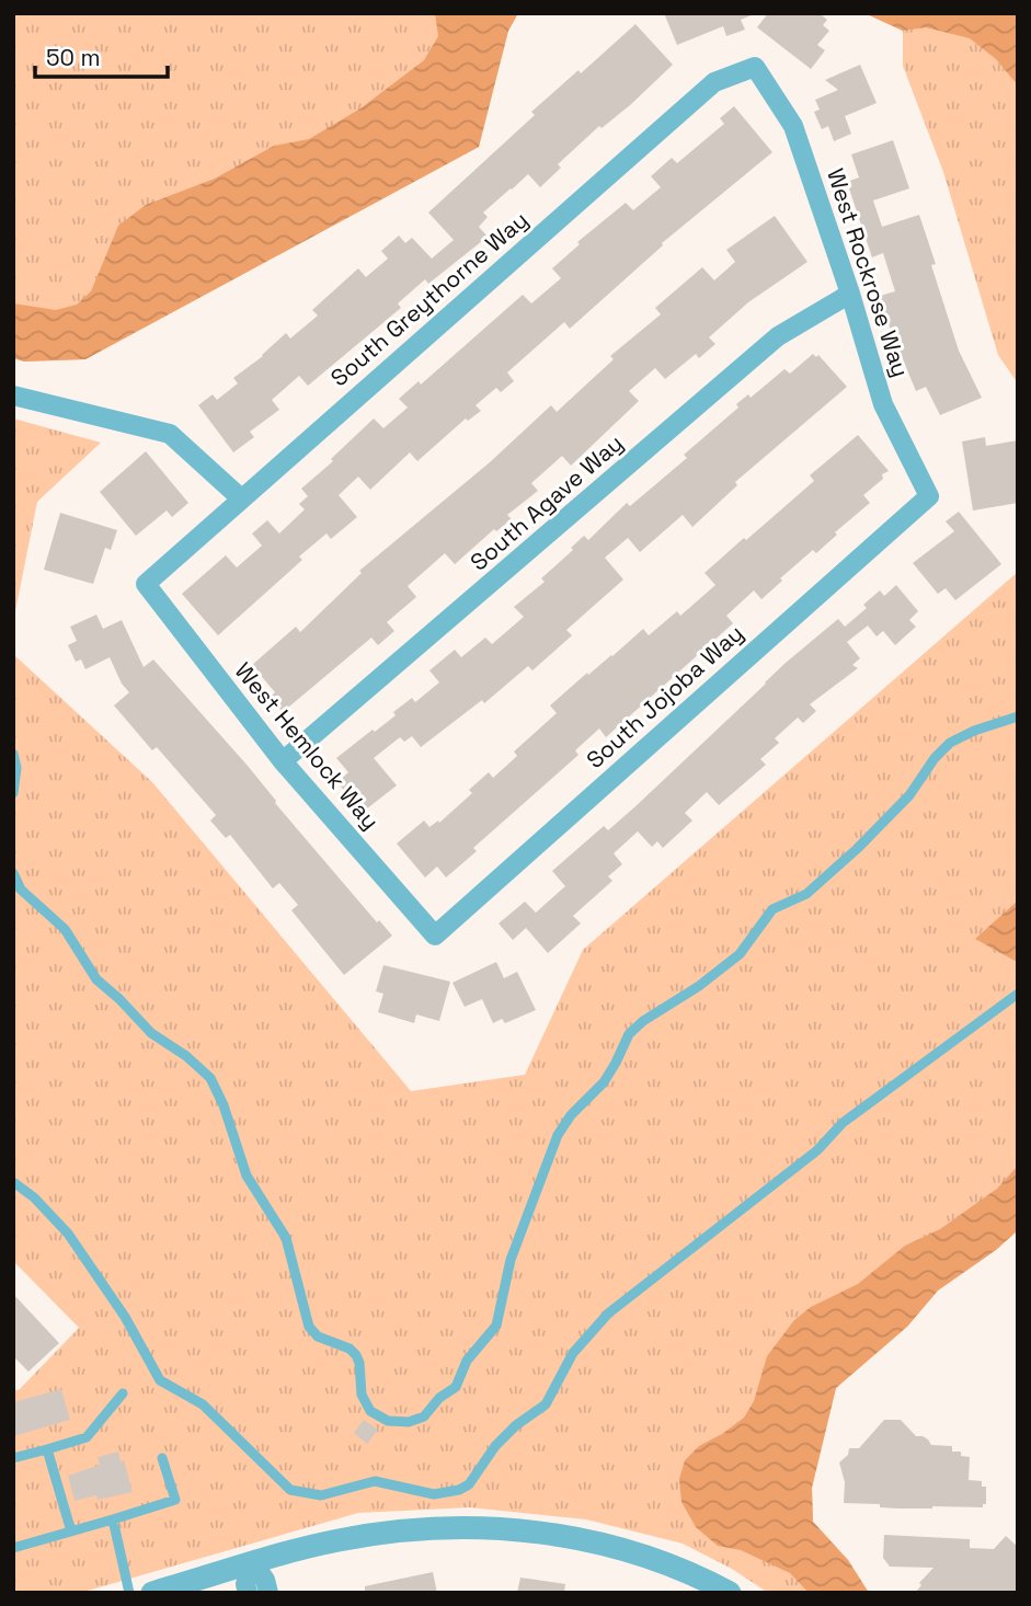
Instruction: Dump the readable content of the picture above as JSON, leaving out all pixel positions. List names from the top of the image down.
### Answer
{
  "streets": {
    "street": [
      "West Rockrose Way",
      "South Greythorne Way",
      "South Agave Way",
      "South Jojoba Way",
      "West Hemlock Way"
    ]
  },
  "crossings": [
    ["West Rockrose Way", "South Greythorne Way"],
    ["West Rockrose Way", "South Agave Way"],
    ["West Rockrose Way", "South Jojoba Way"],
    ["South Greythorne Way", "West Hemlock Way"],
    ["South Agave Way", "West Hemlock Way"],
    ["South Jojoba Way", "West Hemlock Way"]
  ],
  "scale_bar": "50 m"
}
